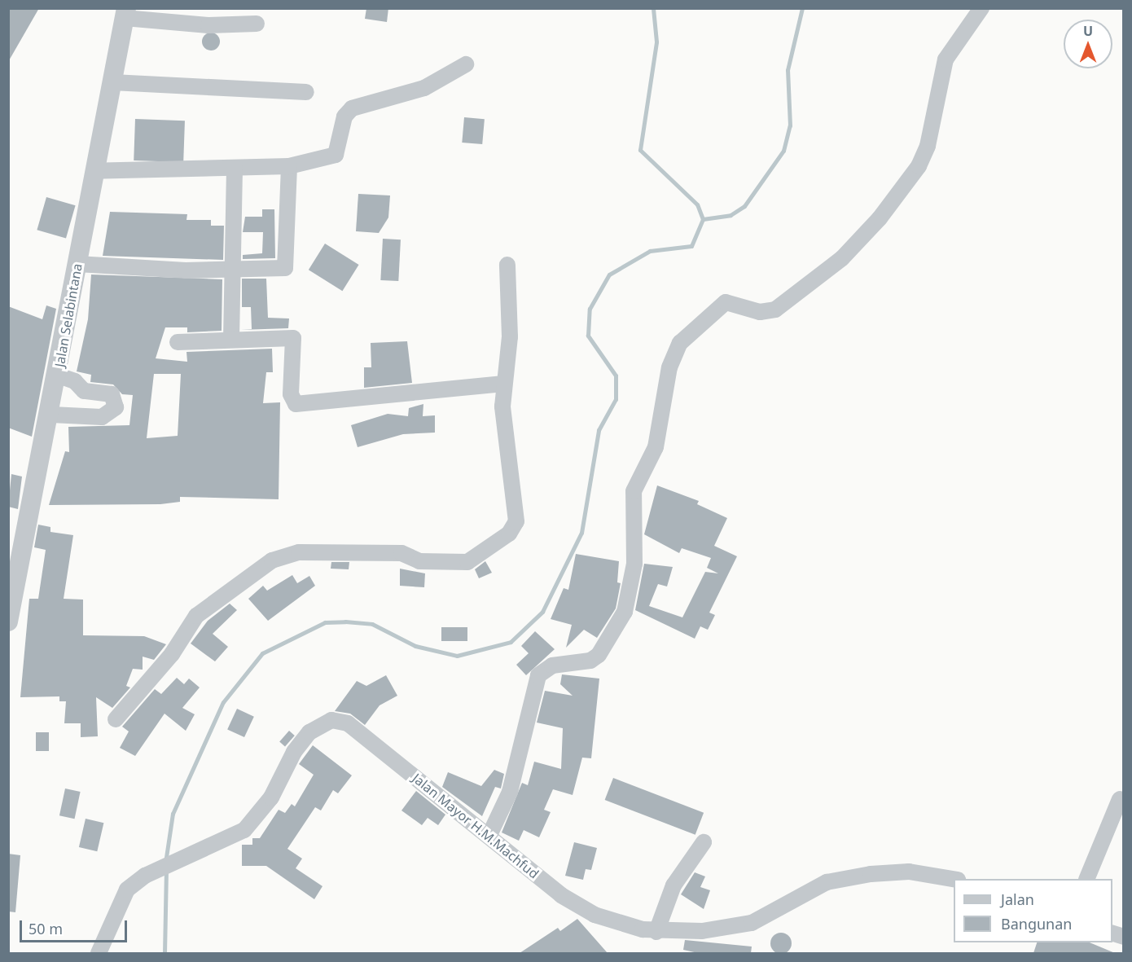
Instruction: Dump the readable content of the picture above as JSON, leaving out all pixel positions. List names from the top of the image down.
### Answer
{
  "streets": {
    "street": ["Jalan Selabintana", "Jalan Mayor H.M.Machfud"]
  },
  "legend": ["Jalan", "Bangunan"],
  "scale_bar": "50 m",
  "north": "top"
}
